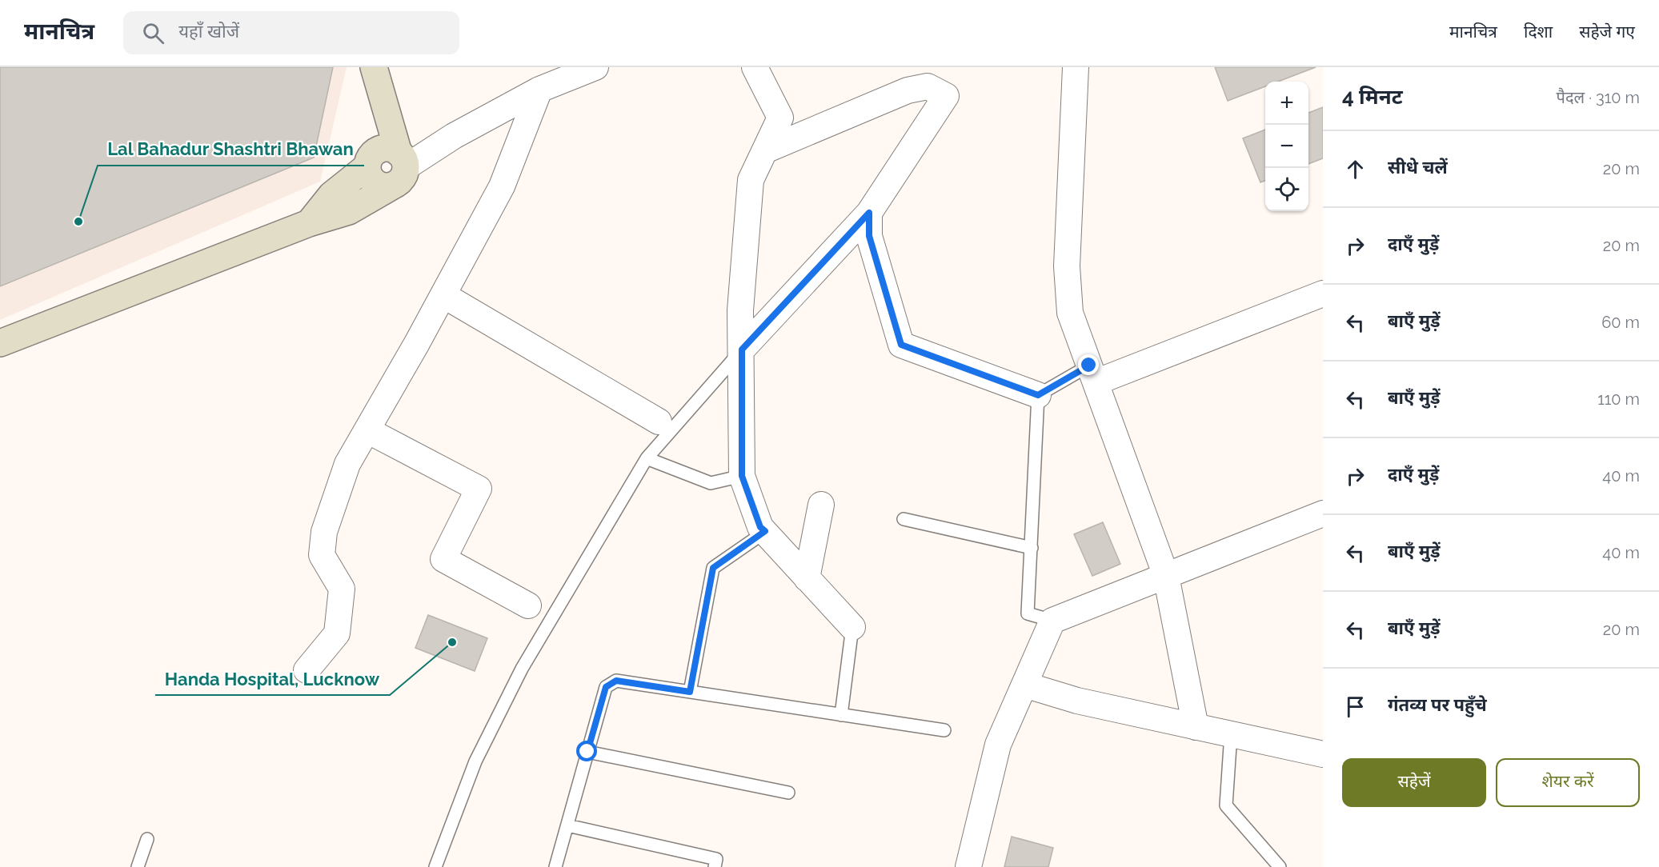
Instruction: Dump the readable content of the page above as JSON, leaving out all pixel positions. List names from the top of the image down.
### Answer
{
  "places": ["Lal Bahadur Shashtri Bhawan", "Handa Hospital, Lucknow"],
  "page": {
    "header": "मानचित्र",
    "search": "यहाँ खोजें",
    "nav": ["मानचित्र", "दिशा", "सहेजे गए"],
    "heading": ["4 मिनट", "पैदल · 310 m"],
    "map_buttons": ["+", "−"],
    "list": [
      ["सीधे चलें", "20 m"],
      ["दाएँ मुड़ें", "20 m"],
      ["बाएँ मुड़ें", "60 m"],
      ["बाएँ मुड़ें", "110 m"],
      ["दाएँ मुड़ें", "40 m"],
      ["बाएँ मुड़ें", "40 m"],
      ["बाएँ मुड़ें", "20 m"],
      "गंतव्य पर पहुँचे"
    ],
    "buttons": ["सहेजें", "शेयर करें"]
  }
}
